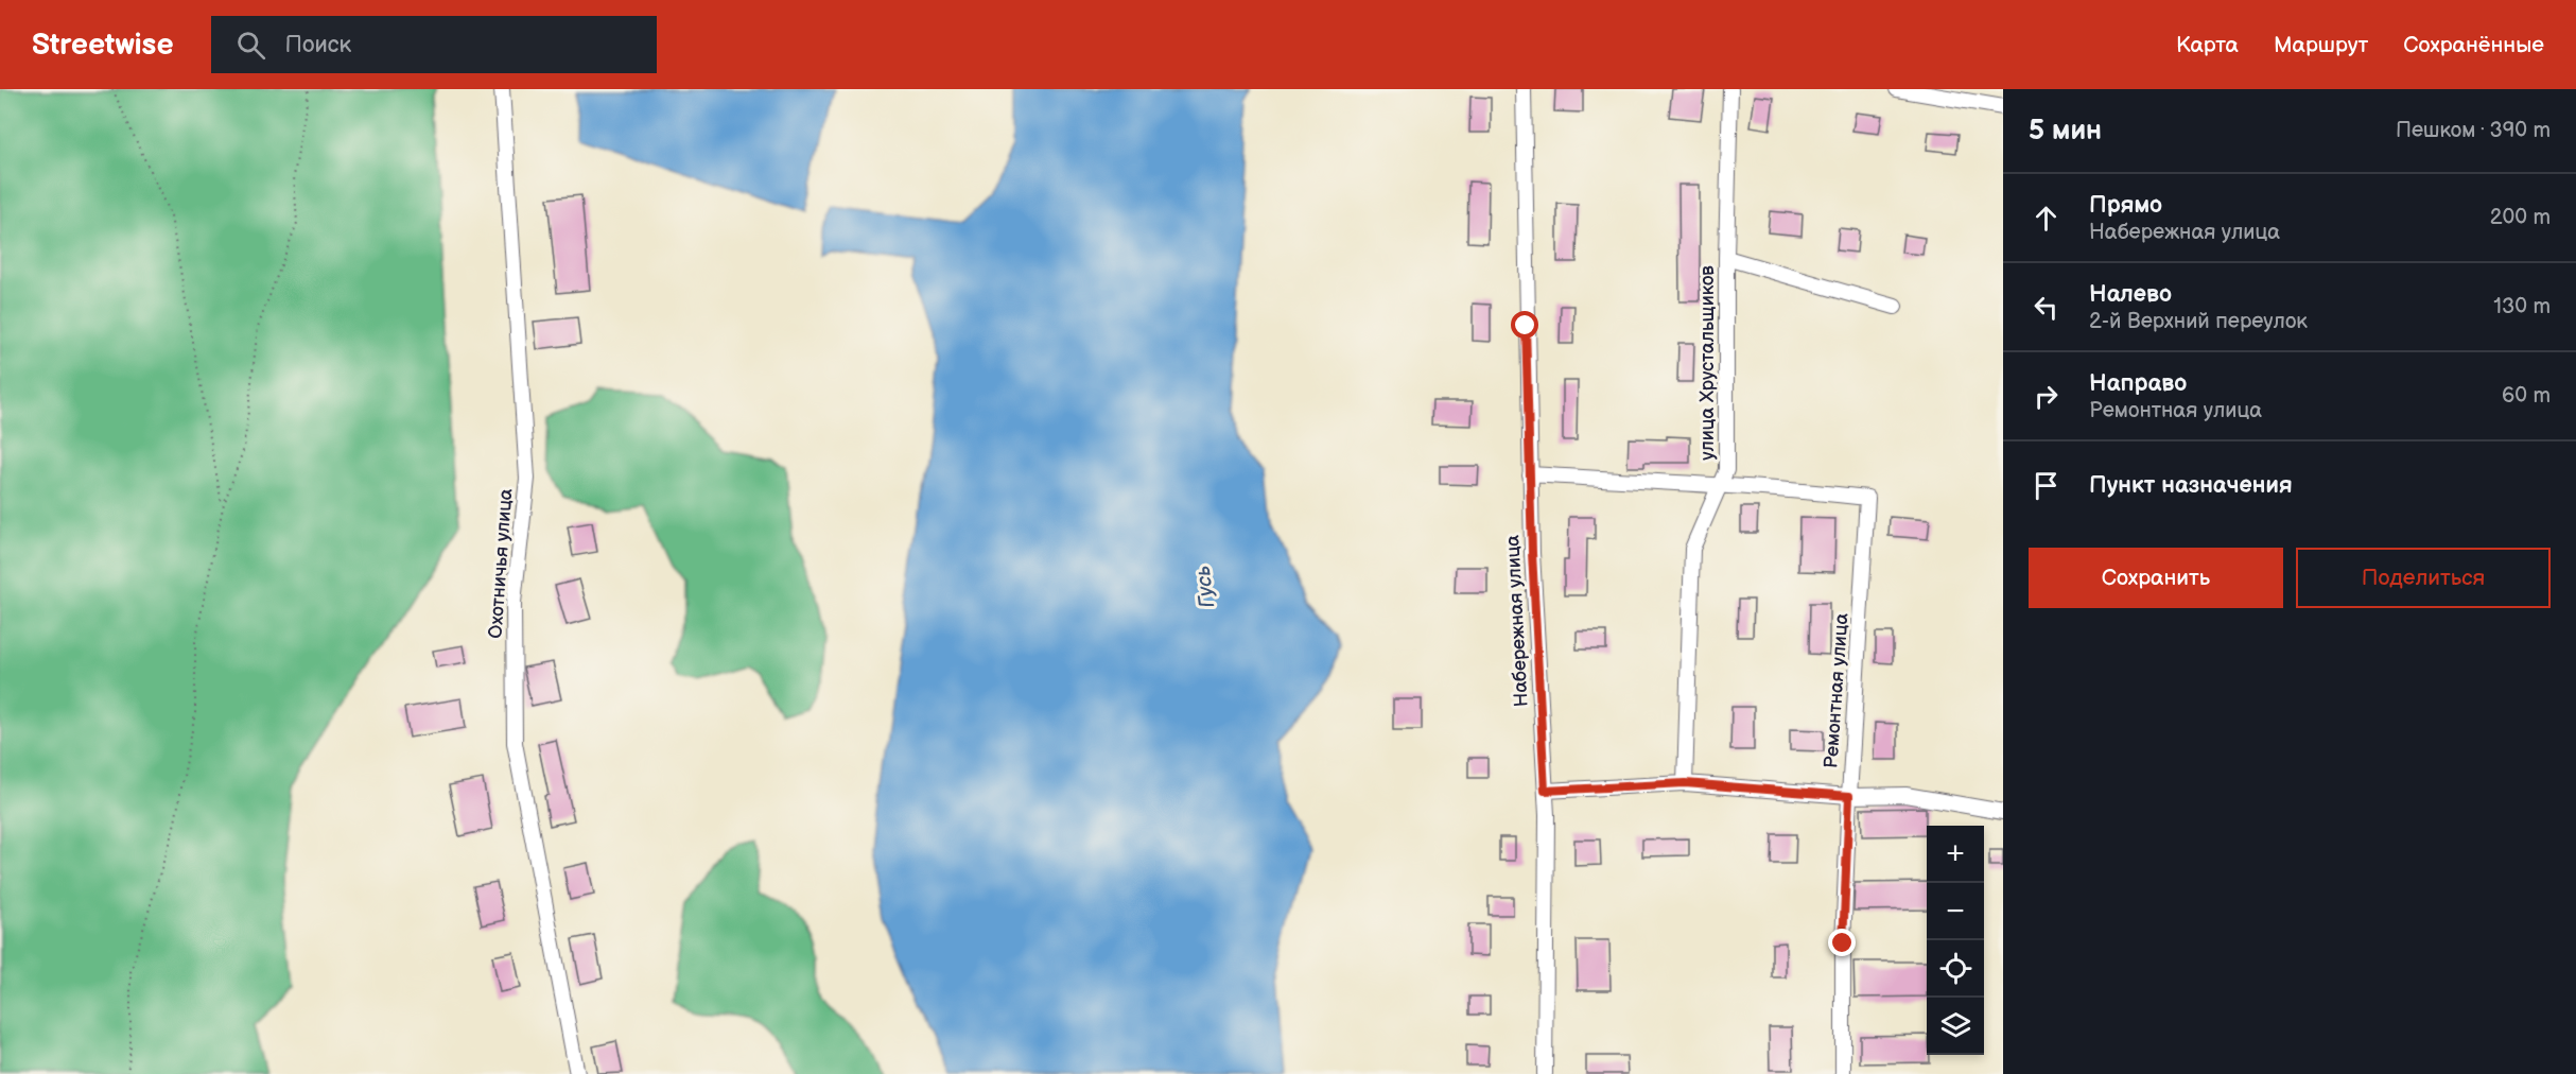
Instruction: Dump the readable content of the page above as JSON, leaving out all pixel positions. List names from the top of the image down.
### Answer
{
  "streets": {
    "street": [
      "улица Хрустальщиков",
      "Охотничья улица",
      "Набережная улица",
      "Ремонтная улица"
    ]
  },
  "crossings": [
    ["улица Хрустальщиков", "Ремонтная улица"]
  ],
  "water": ["Гусь"],
  "page": {
    "header": "Streetwise",
    "search": "Поиск",
    "nav": ["Карта", "Маршрут", "Сохранённые"],
    "heading": ["5 мин", "Пешком · 390 m"],
    "list": [
      ["Прямо", "Набережная улица", "200 m"],
      ["Налево", "2-й Верхний переулок", "130 m"],
      ["Направо", "Ремонтная улица", "60 m"],
      "Пункт назначения"
    ],
    "buttons": ["Сохранить", "Поделиться"],
    "map_buttons": ["+", "−"]
  }
}
